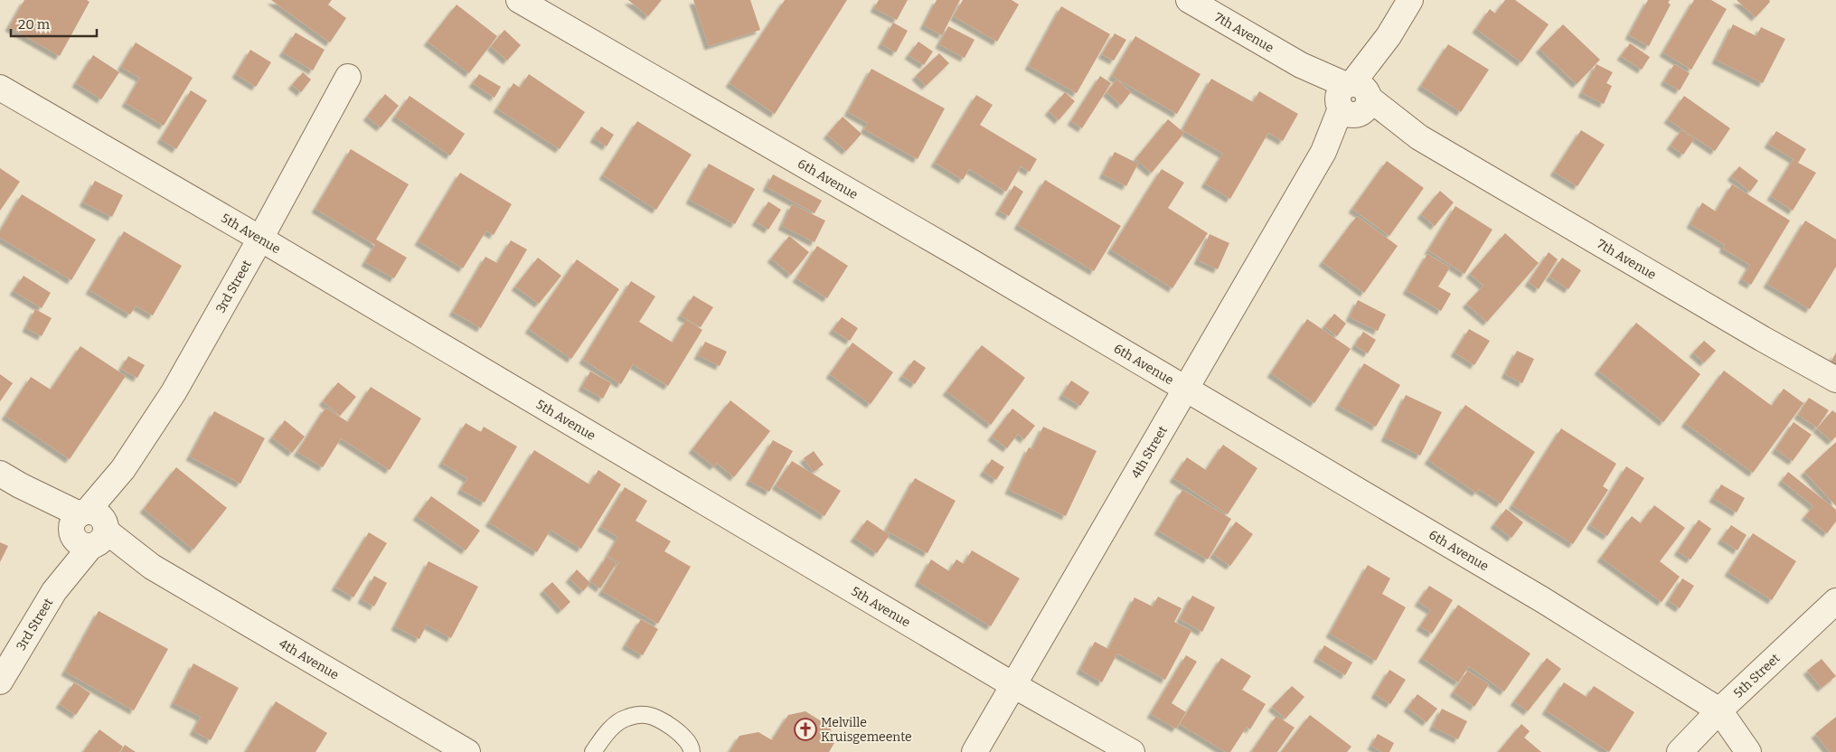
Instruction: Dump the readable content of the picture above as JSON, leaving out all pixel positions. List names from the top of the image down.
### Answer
{
  "streets": {
    "street": [
      "7th Avenue",
      "6th Avenue",
      "5th Avenue",
      "3rd Street",
      "4th Street",
      "4th Avenue",
      "5th Street"
    ]
  },
  "crossings": [
    ["7th Avenue", "4th Street"],
    ["6th Avenue", "4th Street"],
    ["6th Avenue", "5th Street"],
    ["5th Avenue", "3rd Street"],
    ["5th Avenue", "4th Street"],
    ["3rd Street", "4th Avenue"]
  ],
  "places": {
    "church": ["Melville Kruisgemeente"]
  },
  "scale_bar": "20 m"
}
